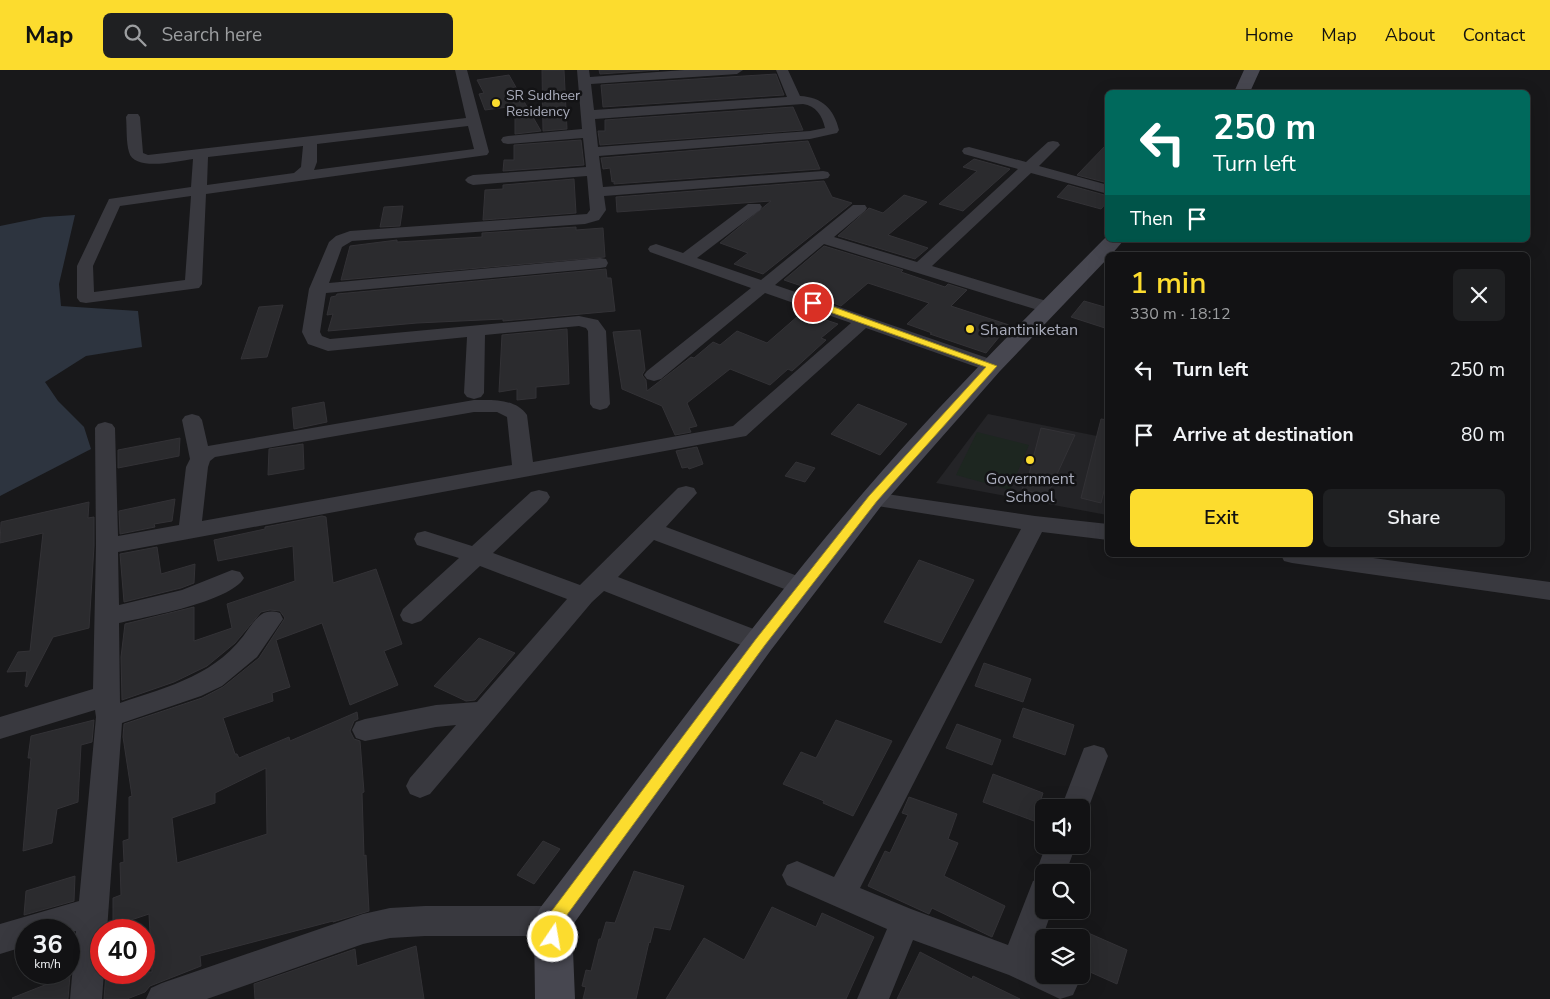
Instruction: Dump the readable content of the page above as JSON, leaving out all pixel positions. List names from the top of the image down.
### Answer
{
  "places": ["SR Sudheer Residency", "Shantiniketan", "Government School"],
  "page": {
    "header": "Map",
    "search": "Search here",
    "nav": [
      "Home",
      "Map",
      "About",
      "Contact"
    ],
    "turn": ["250 m", "Turn left"],
    "then": "Then",
    "heading": ["1 min", "330 m · 18:12"],
    "list": [
      {
        "name": "Turn left",
        "value": "250 m"
      },
      {
        "name": "Arrive at destination",
        "value": "80 m"
      }
    ],
    "buttons": ["Exit", "Share"],
    "speed": "36 km/h",
    "limit": "40"
  }
}
